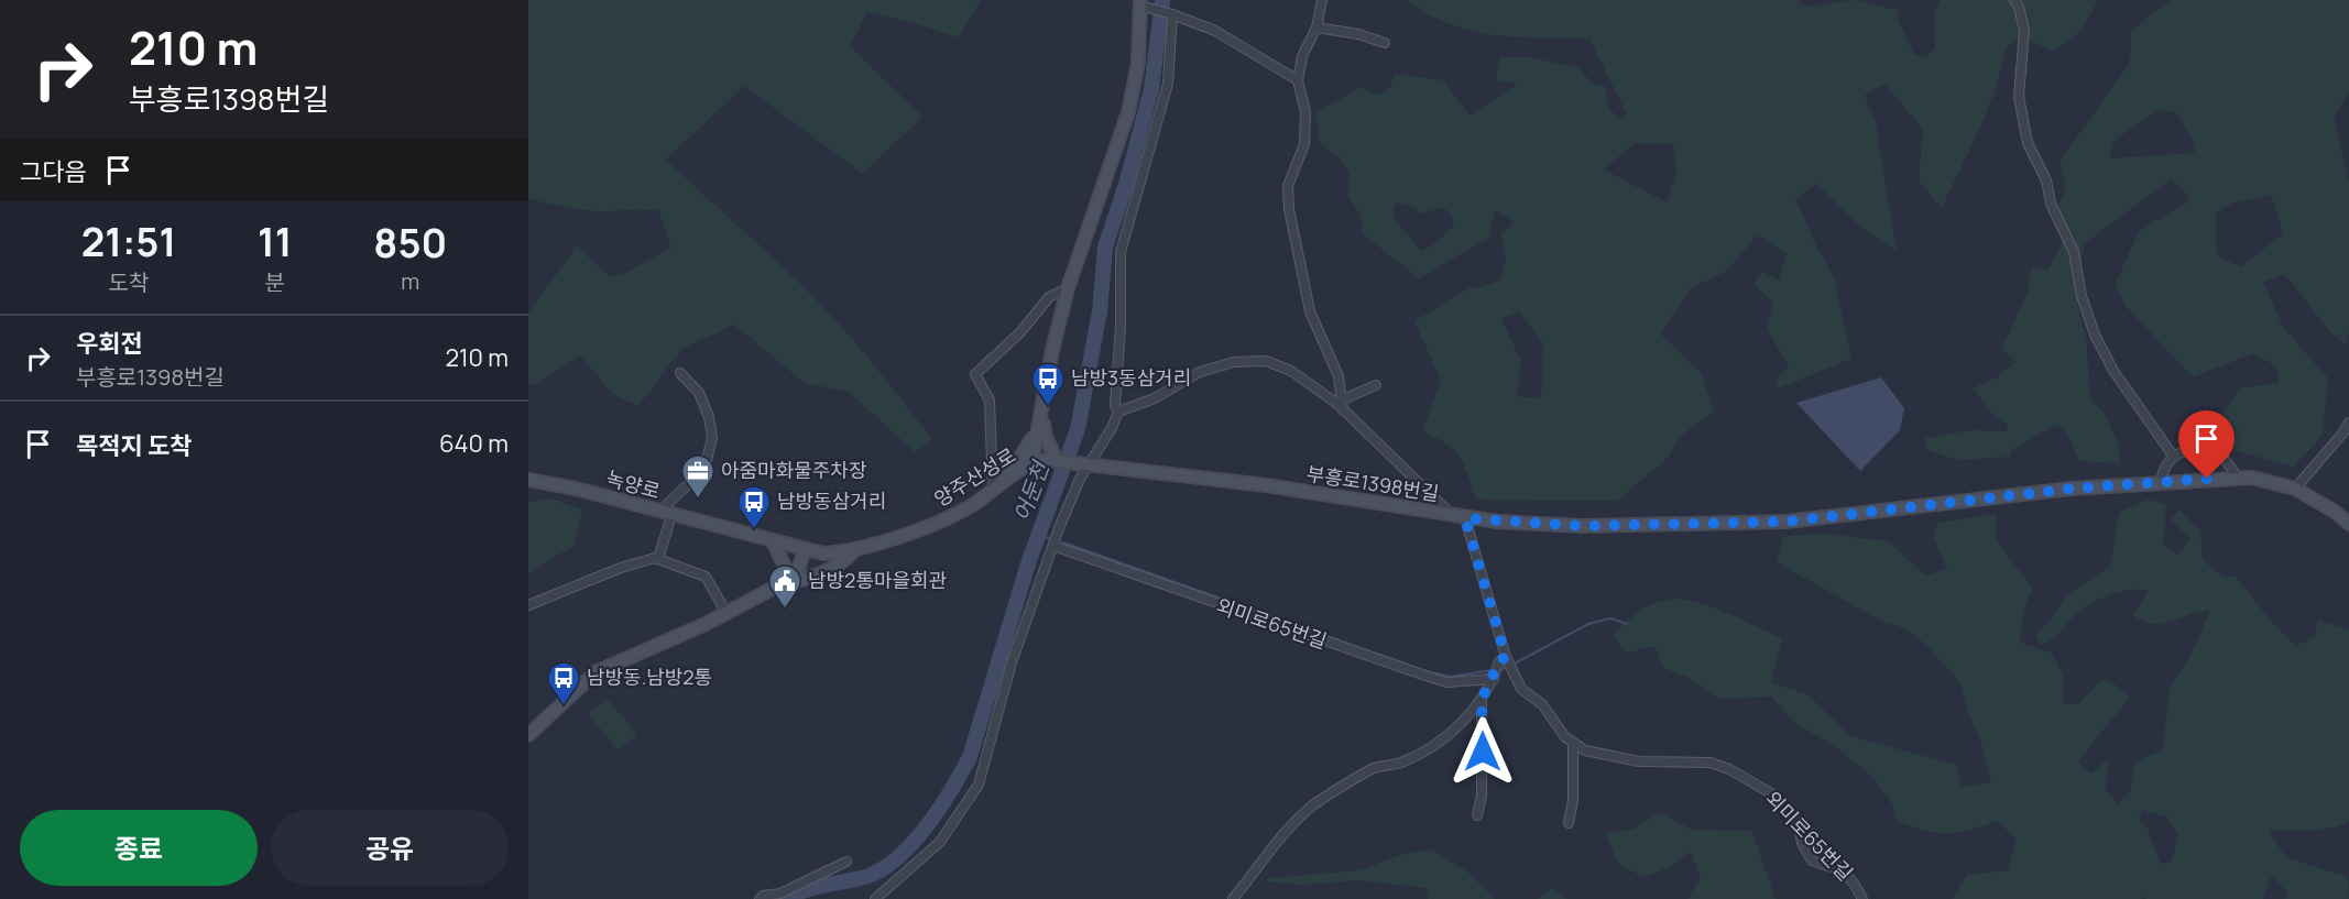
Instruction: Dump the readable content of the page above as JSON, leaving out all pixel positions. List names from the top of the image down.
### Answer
{
  "streets": {
    "street": [
      "양주산성로",
      "부흥로1398번길",
      "녹양로",
      "외미로65번길"
    ]
  },
  "crossings": [
    ["양주산성로", "부흥로1398번길"],
    ["양주산성로", "녹양로"],
    ["부흥로1398번길", "외미로65번길"]
  ],
  "water": ["어둔천"],
  "places": {
    "bus stop": ["남방3동삼거리", "남방동삼거리", "남방동.남방2통"],
    "office": ["아줌마화물주차장"],
    "public building": ["남방2통마을회관"]
  },
  "page": {
    "turn": ["210 m", "부흥로1398번길"],
    "then": "그다음",
    "eta": [
      "21:51",
      "도착",
      "11",
      "분",
      "850",
      "m"
    ],
    "list": [
      {
        "name": "우회전",
        "note": "부흥로1398번길",
        "value": "210 m"
      },
      {
        "name": "목적지 도착",
        "value": "640 m"
      }
    ],
    "buttons": ["종료", "공유"]
  }
}
